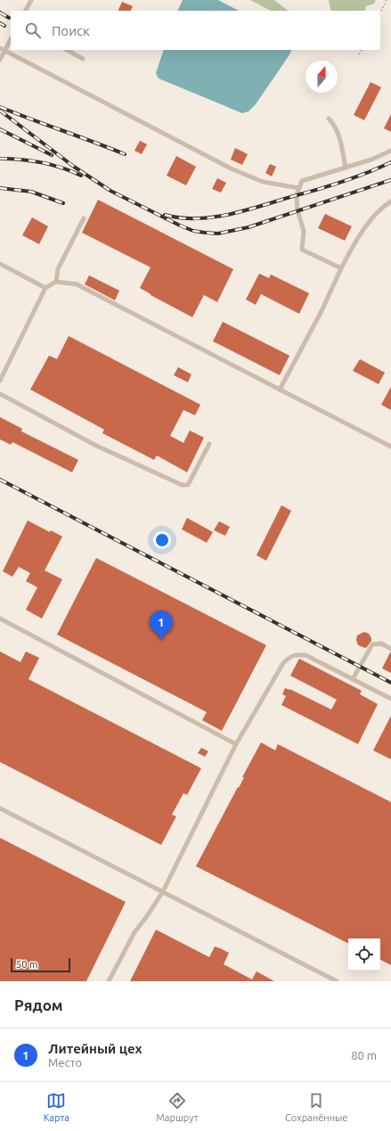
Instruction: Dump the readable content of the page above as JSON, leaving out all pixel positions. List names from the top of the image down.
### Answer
{
  "scale_bar": "50 m",
  "north": "top",
  "page": {
    "search": "Поиск",
    "pins": "1",
    "scale": "50 m",
    "heading": "Рядом",
    "list": [
      {
        "mark": "1",
        "name": "Литейный цех",
        "note": "Место",
        "value": "80 m"
      }
    ],
    "nav": ["Карта", "Маршрут", "Сохранённые"]
  }
}
